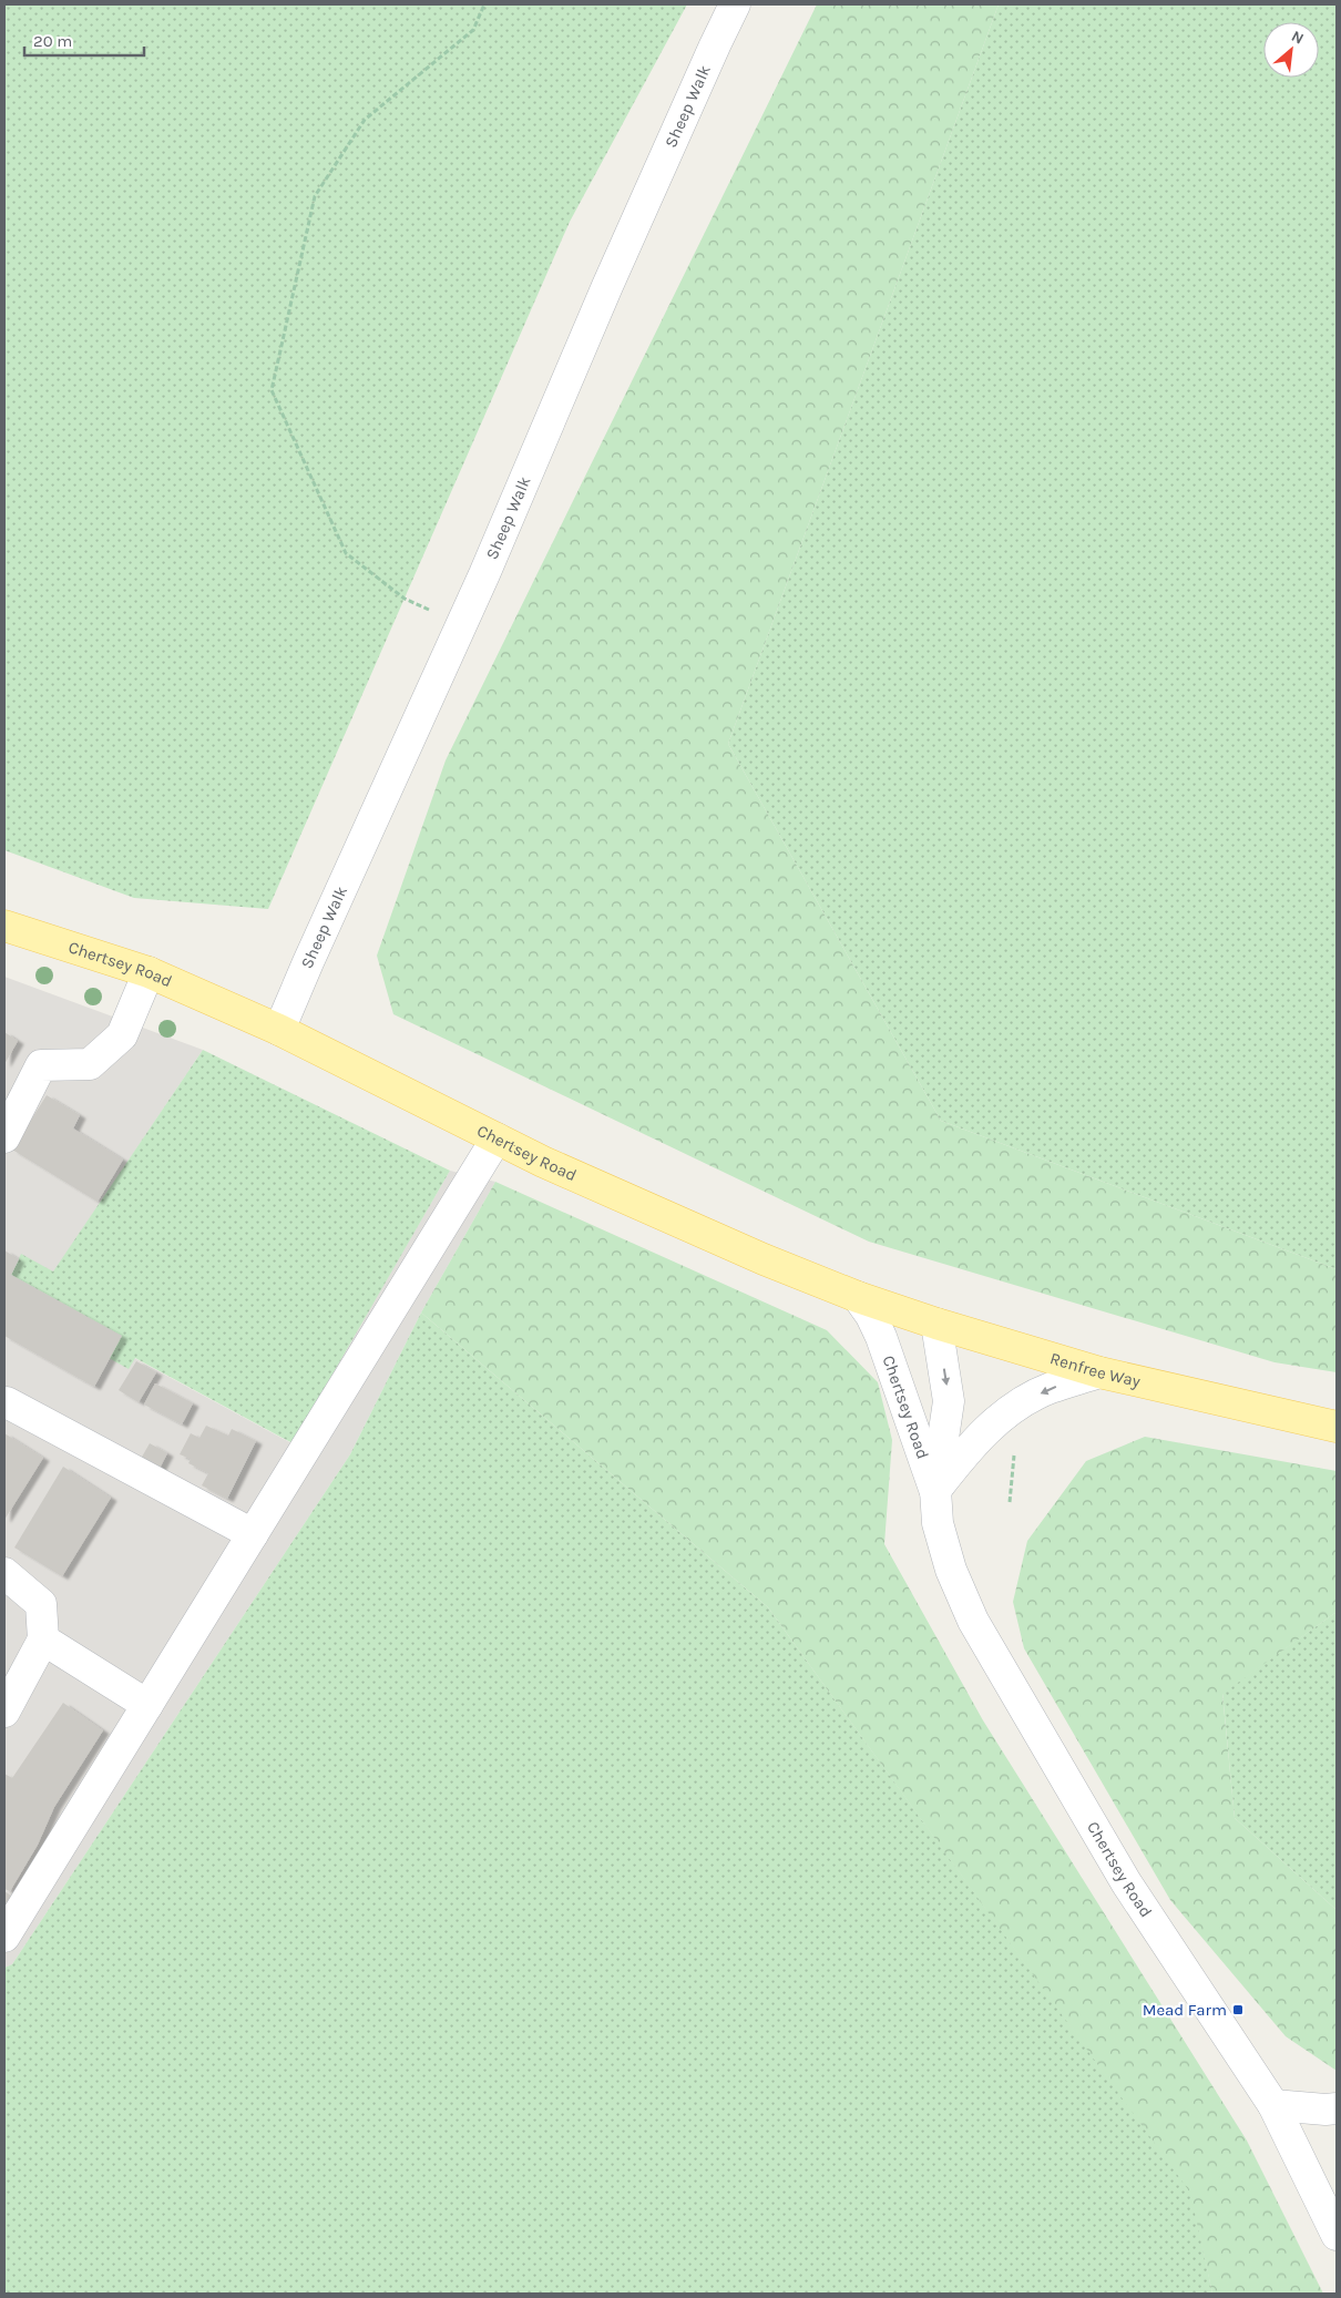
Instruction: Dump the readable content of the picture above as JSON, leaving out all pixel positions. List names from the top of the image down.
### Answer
{
  "streets": {
    "main road": ["Chertsey Road", "Renfree Way"],
    "street": ["Sheep Walk"]
  },
  "crossings": [
    ["Sheep Walk", "Chertsey Road"],
    ["Chertsey Road", "Renfree Way"]
  ],
  "places": {
    "transit": ["Mead Farm"]
  },
  "scale_bar": "20 m",
  "north": "top right"
}
